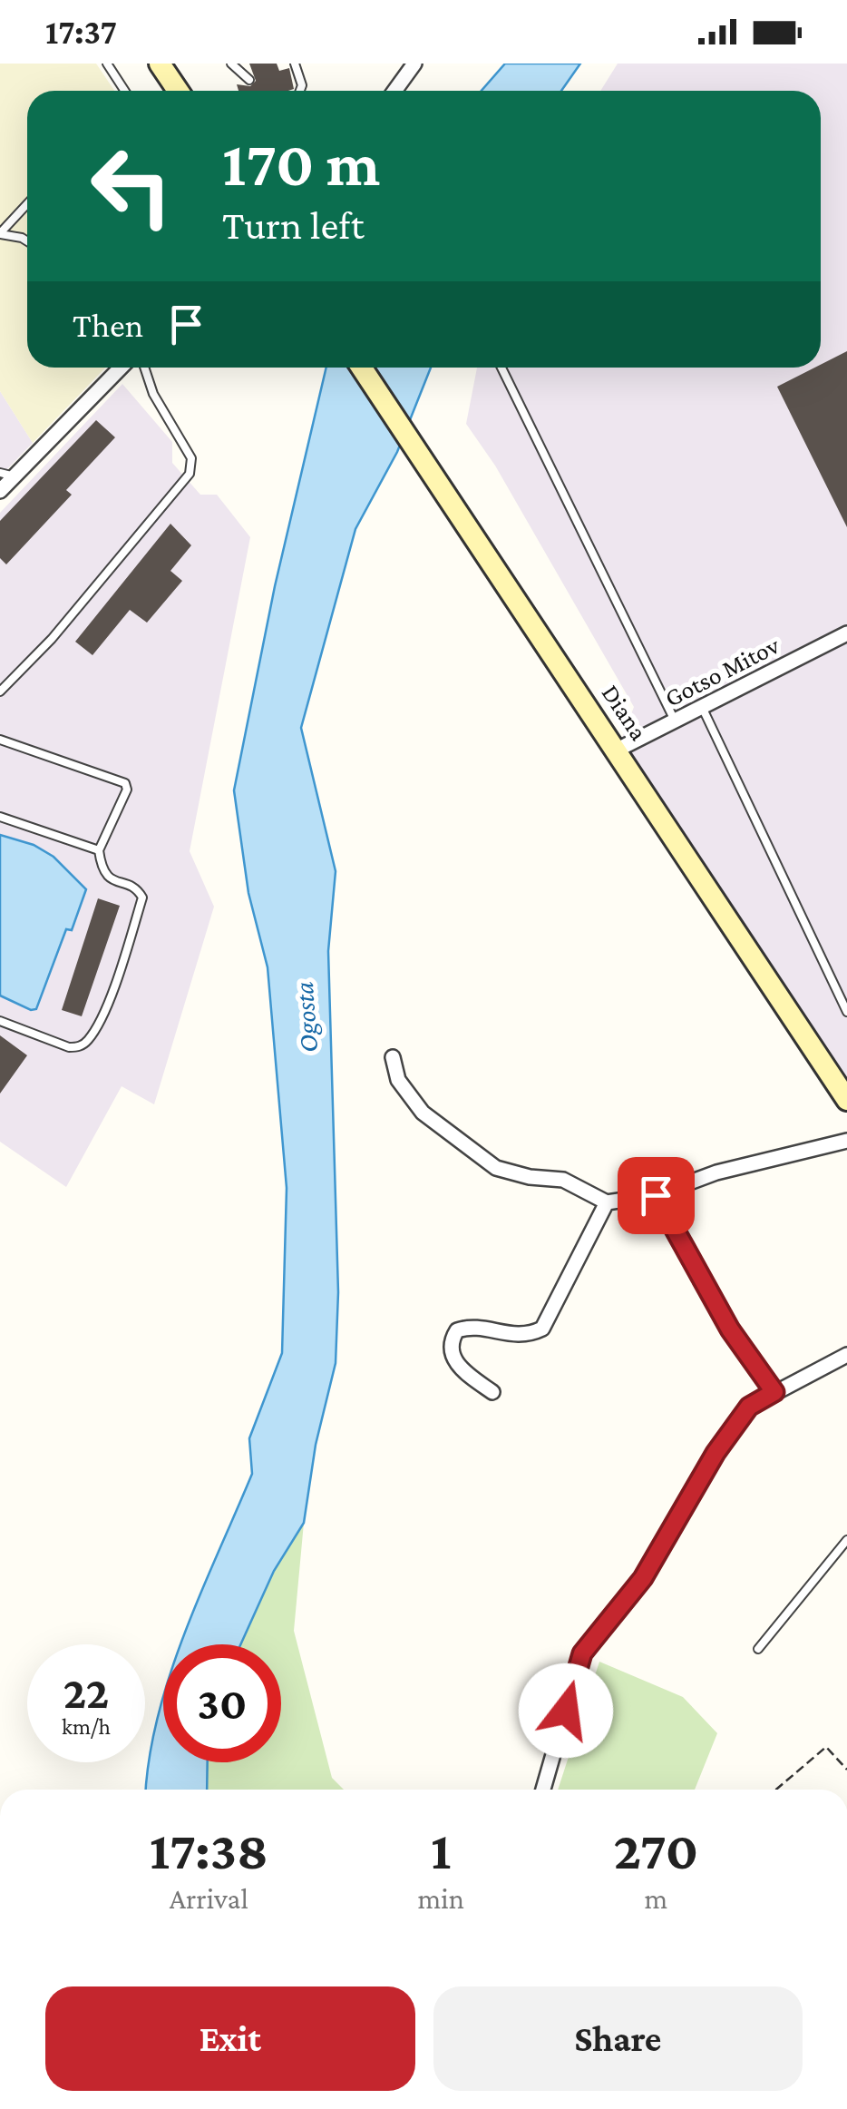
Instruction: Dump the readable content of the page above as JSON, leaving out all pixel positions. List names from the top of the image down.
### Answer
{
  "streets": {
    "main road": ["Diana"],
    "street": ["Gotso Mitov"]
  },
  "crossings": [
    ["Gotso Mitov", "Diana"]
  ],
  "water": ["Ogosta"],
  "page": {
    "status": "17:37",
    "turn": ["170 m", "Turn left"],
    "then": "Then",
    "speed": "22 km/h",
    "limit": "30",
    "eta": [
      "17:38",
      "Arrival",
      "1",
      "min",
      "270",
      "m"
    ],
    "buttons": ["Exit", "Share"]
  }
}
